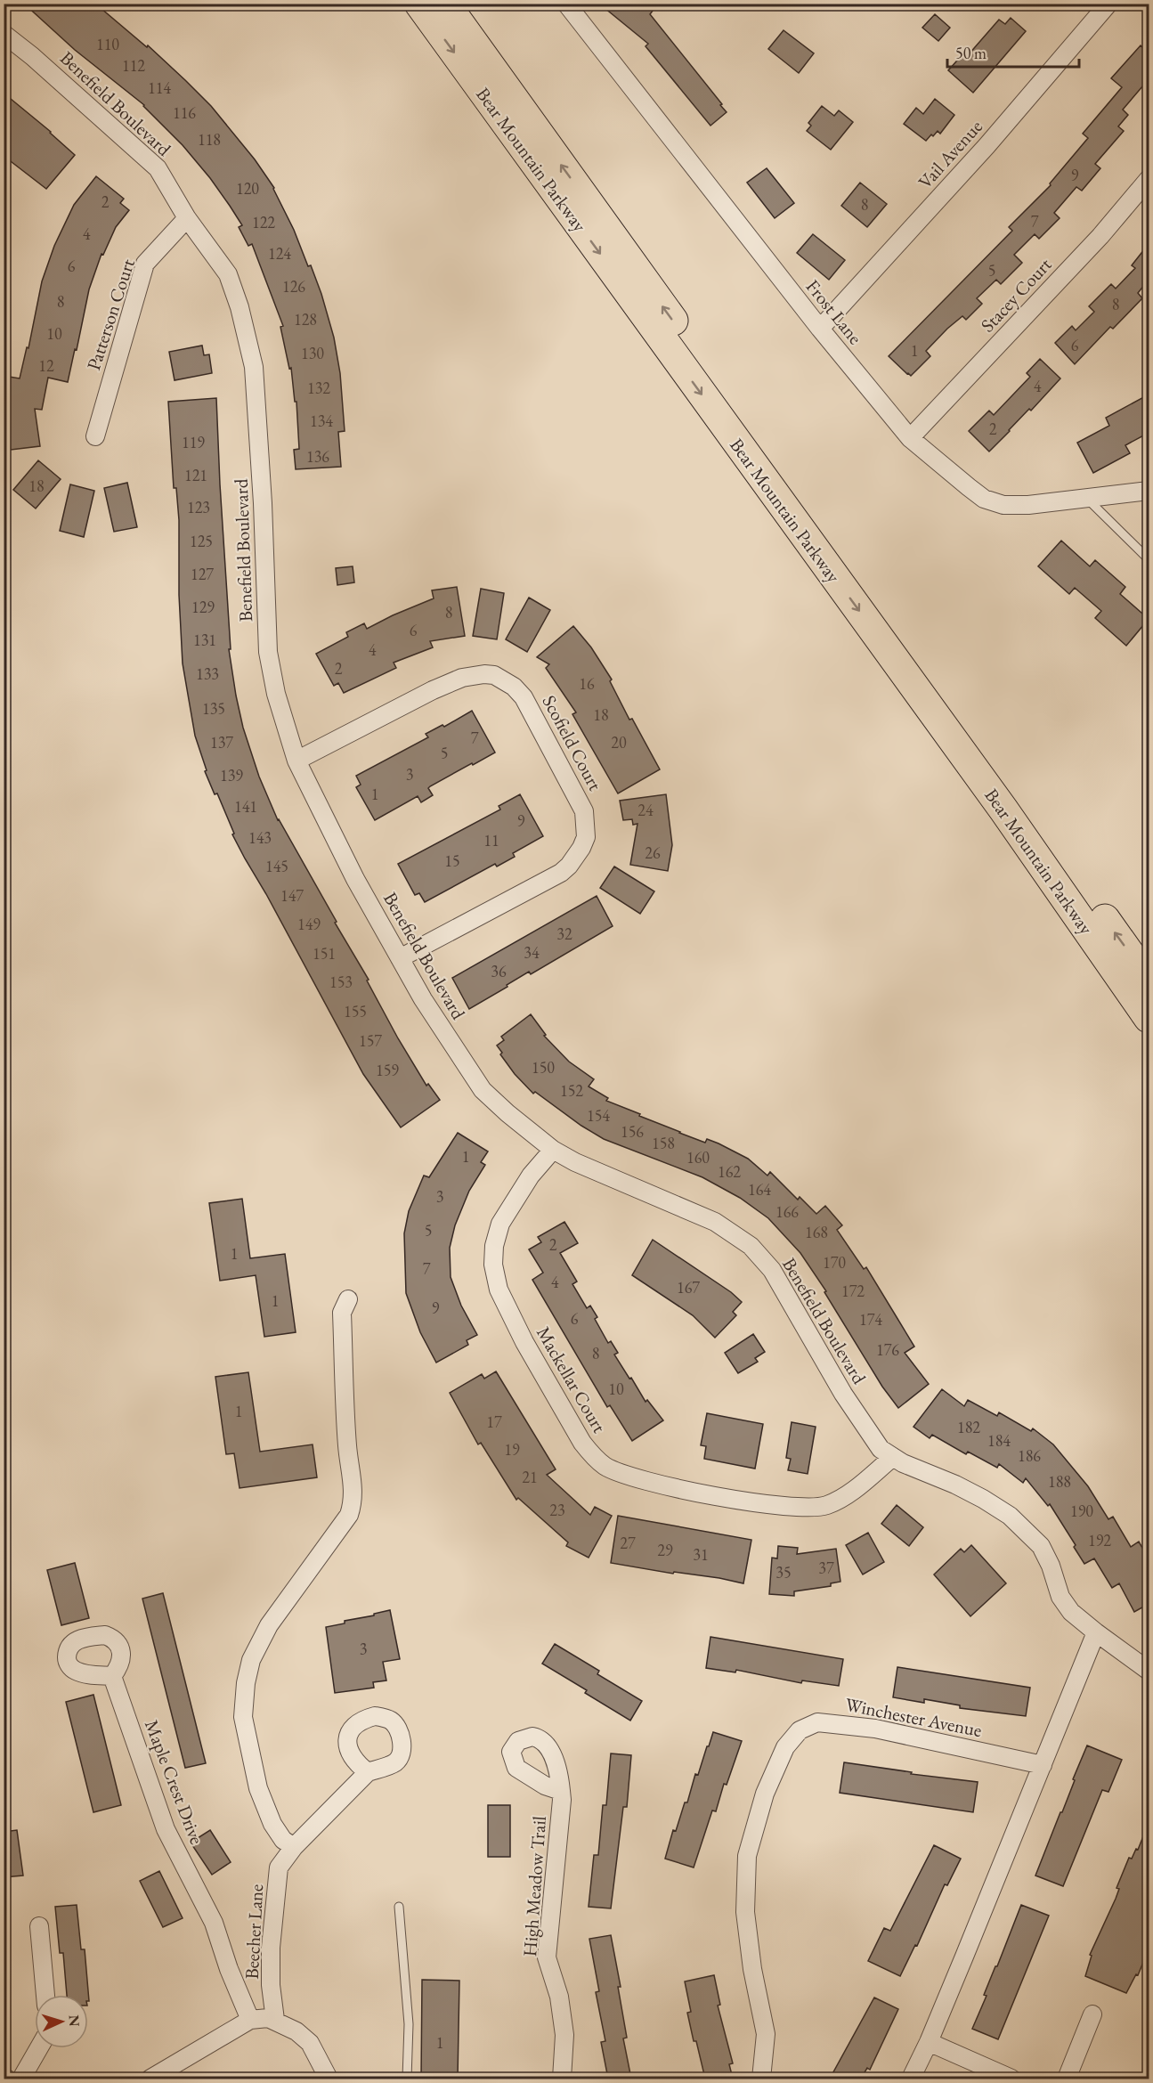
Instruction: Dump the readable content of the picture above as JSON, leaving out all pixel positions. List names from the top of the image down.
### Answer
{
  "streets": {
    "highway": ["Bear Mountain Parkway"],
    "street": [
      "Benefield Boulevard",
      "Vail Avenue",
      "Stacey Court",
      "Frost Lane",
      "Patterson Court",
      "Scofield Court",
      "Mackellar Court",
      "Winchester Avenue",
      "Maple Crest Drive",
      "High Meadow Trail",
      "Beecher Lane"
    ]
  },
  "crossings": [
    ["Benefield Boulevard", "Patterson Court"],
    ["Benefield Boulevard", "Scofield Court"],
    ["Benefield Boulevard", "Mackellar Court"],
    ["Vail Avenue", "Frost Lane"],
    ["Stacey Court", "Frost Lane"]
  ],
  "house_numbers": [
    "110",
    "112",
    "114",
    "116",
    "118",
    "9",
    "120",
    "2",
    "8",
    "7",
    "122",
    "4",
    "124",
    "6",
    "5",
    "126",
    "8",
    "8",
    "128",
    "10",
    "6",
    "1",
    "130",
    "12",
    "4",
    "132",
    "134",
    "2",
    "119",
    "136",
    "121",
    "18",
    "123",
    "125",
    "127",
    "129",
    "8",
    "6",
    "131",
    "4",
    "2",
    "133",
    "16",
    "135",
    "18",
    "7",
    "137",
    "20",
    "5",
    "3",
    "139",
    "1",
    "141",
    "24",
    "9",
    "143",
    "11",
    "26",
    "15",
    "145",
    "147",
    "149",
    "32",
    "34",
    "151",
    "36",
    "153",
    "155",
    "157",
    "150",
    "159",
    "152",
    "154",
    "156",
    "158",
    "1",
    "160",
    "162",
    "164",
    "3",
    "166",
    "5",
    "168",
    "2",
    "1",
    "170",
    "7",
    "4",
    "167",
    "172",
    "1",
    "9",
    "6",
    "174",
    "176",
    "8",
    "10",
    "1",
    "17",
    "182",
    "184",
    "19",
    "186",
    "21",
    "188",
    "23",
    "190",
    "192",
    "27",
    "29",
    "31",
    "37",
    "35",
    "3",
    "1"
  ],
  "scale_bar": "50 m",
  "north": "right"
}
